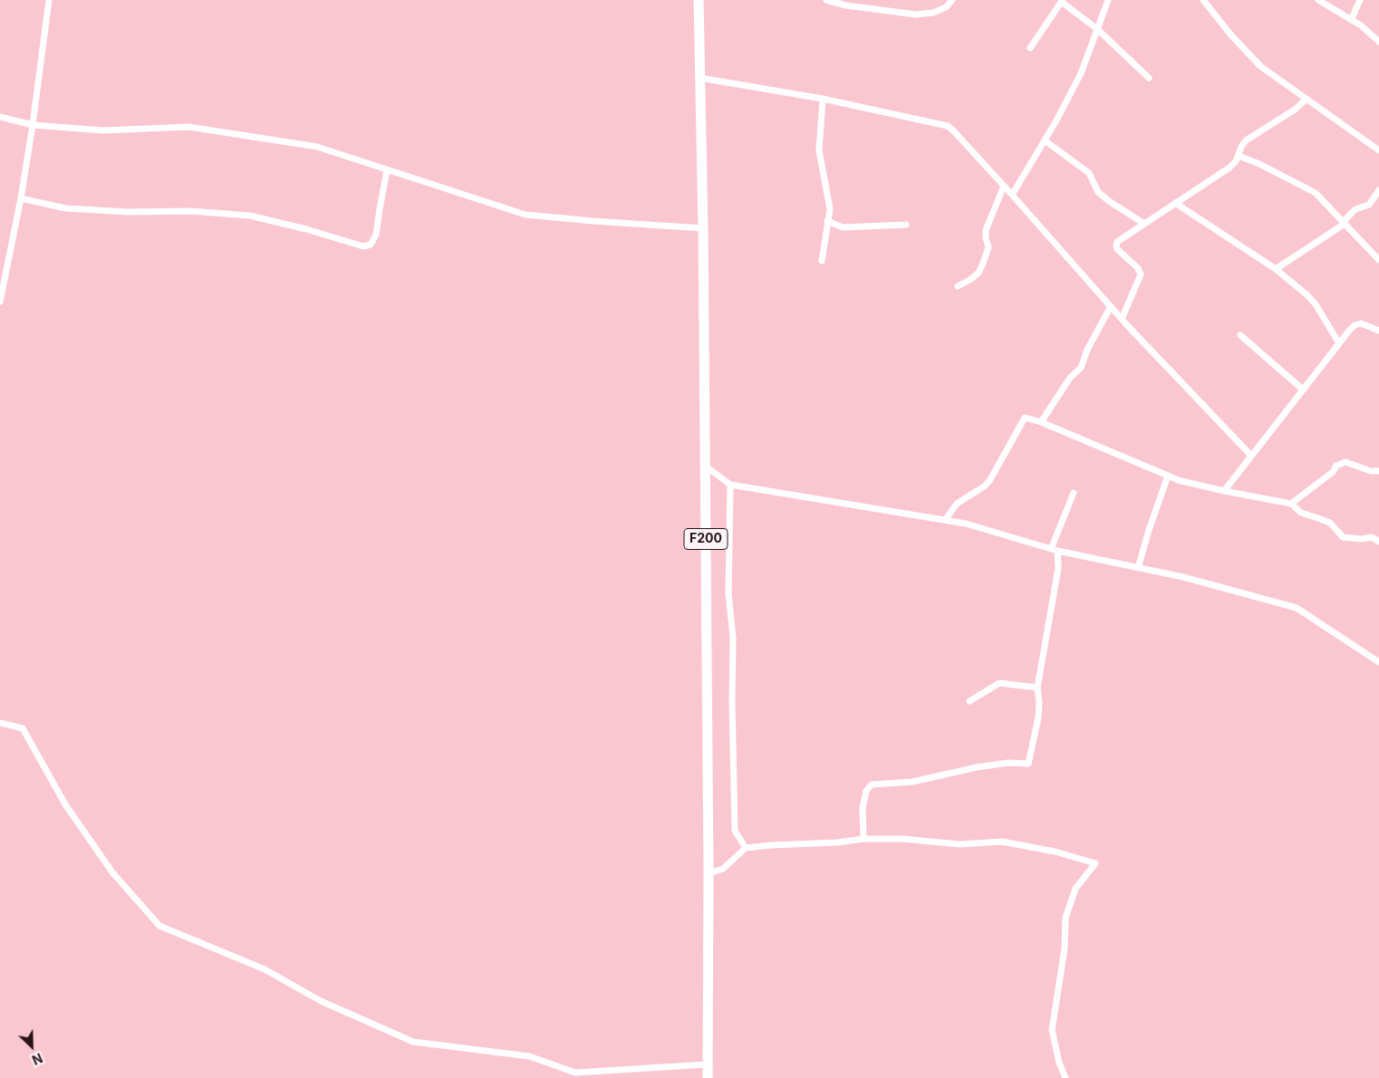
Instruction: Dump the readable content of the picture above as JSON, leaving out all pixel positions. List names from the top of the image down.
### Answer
{
  "streets": {
    "main road": ["F200"]
  },
  "north": "bottom right"
}
